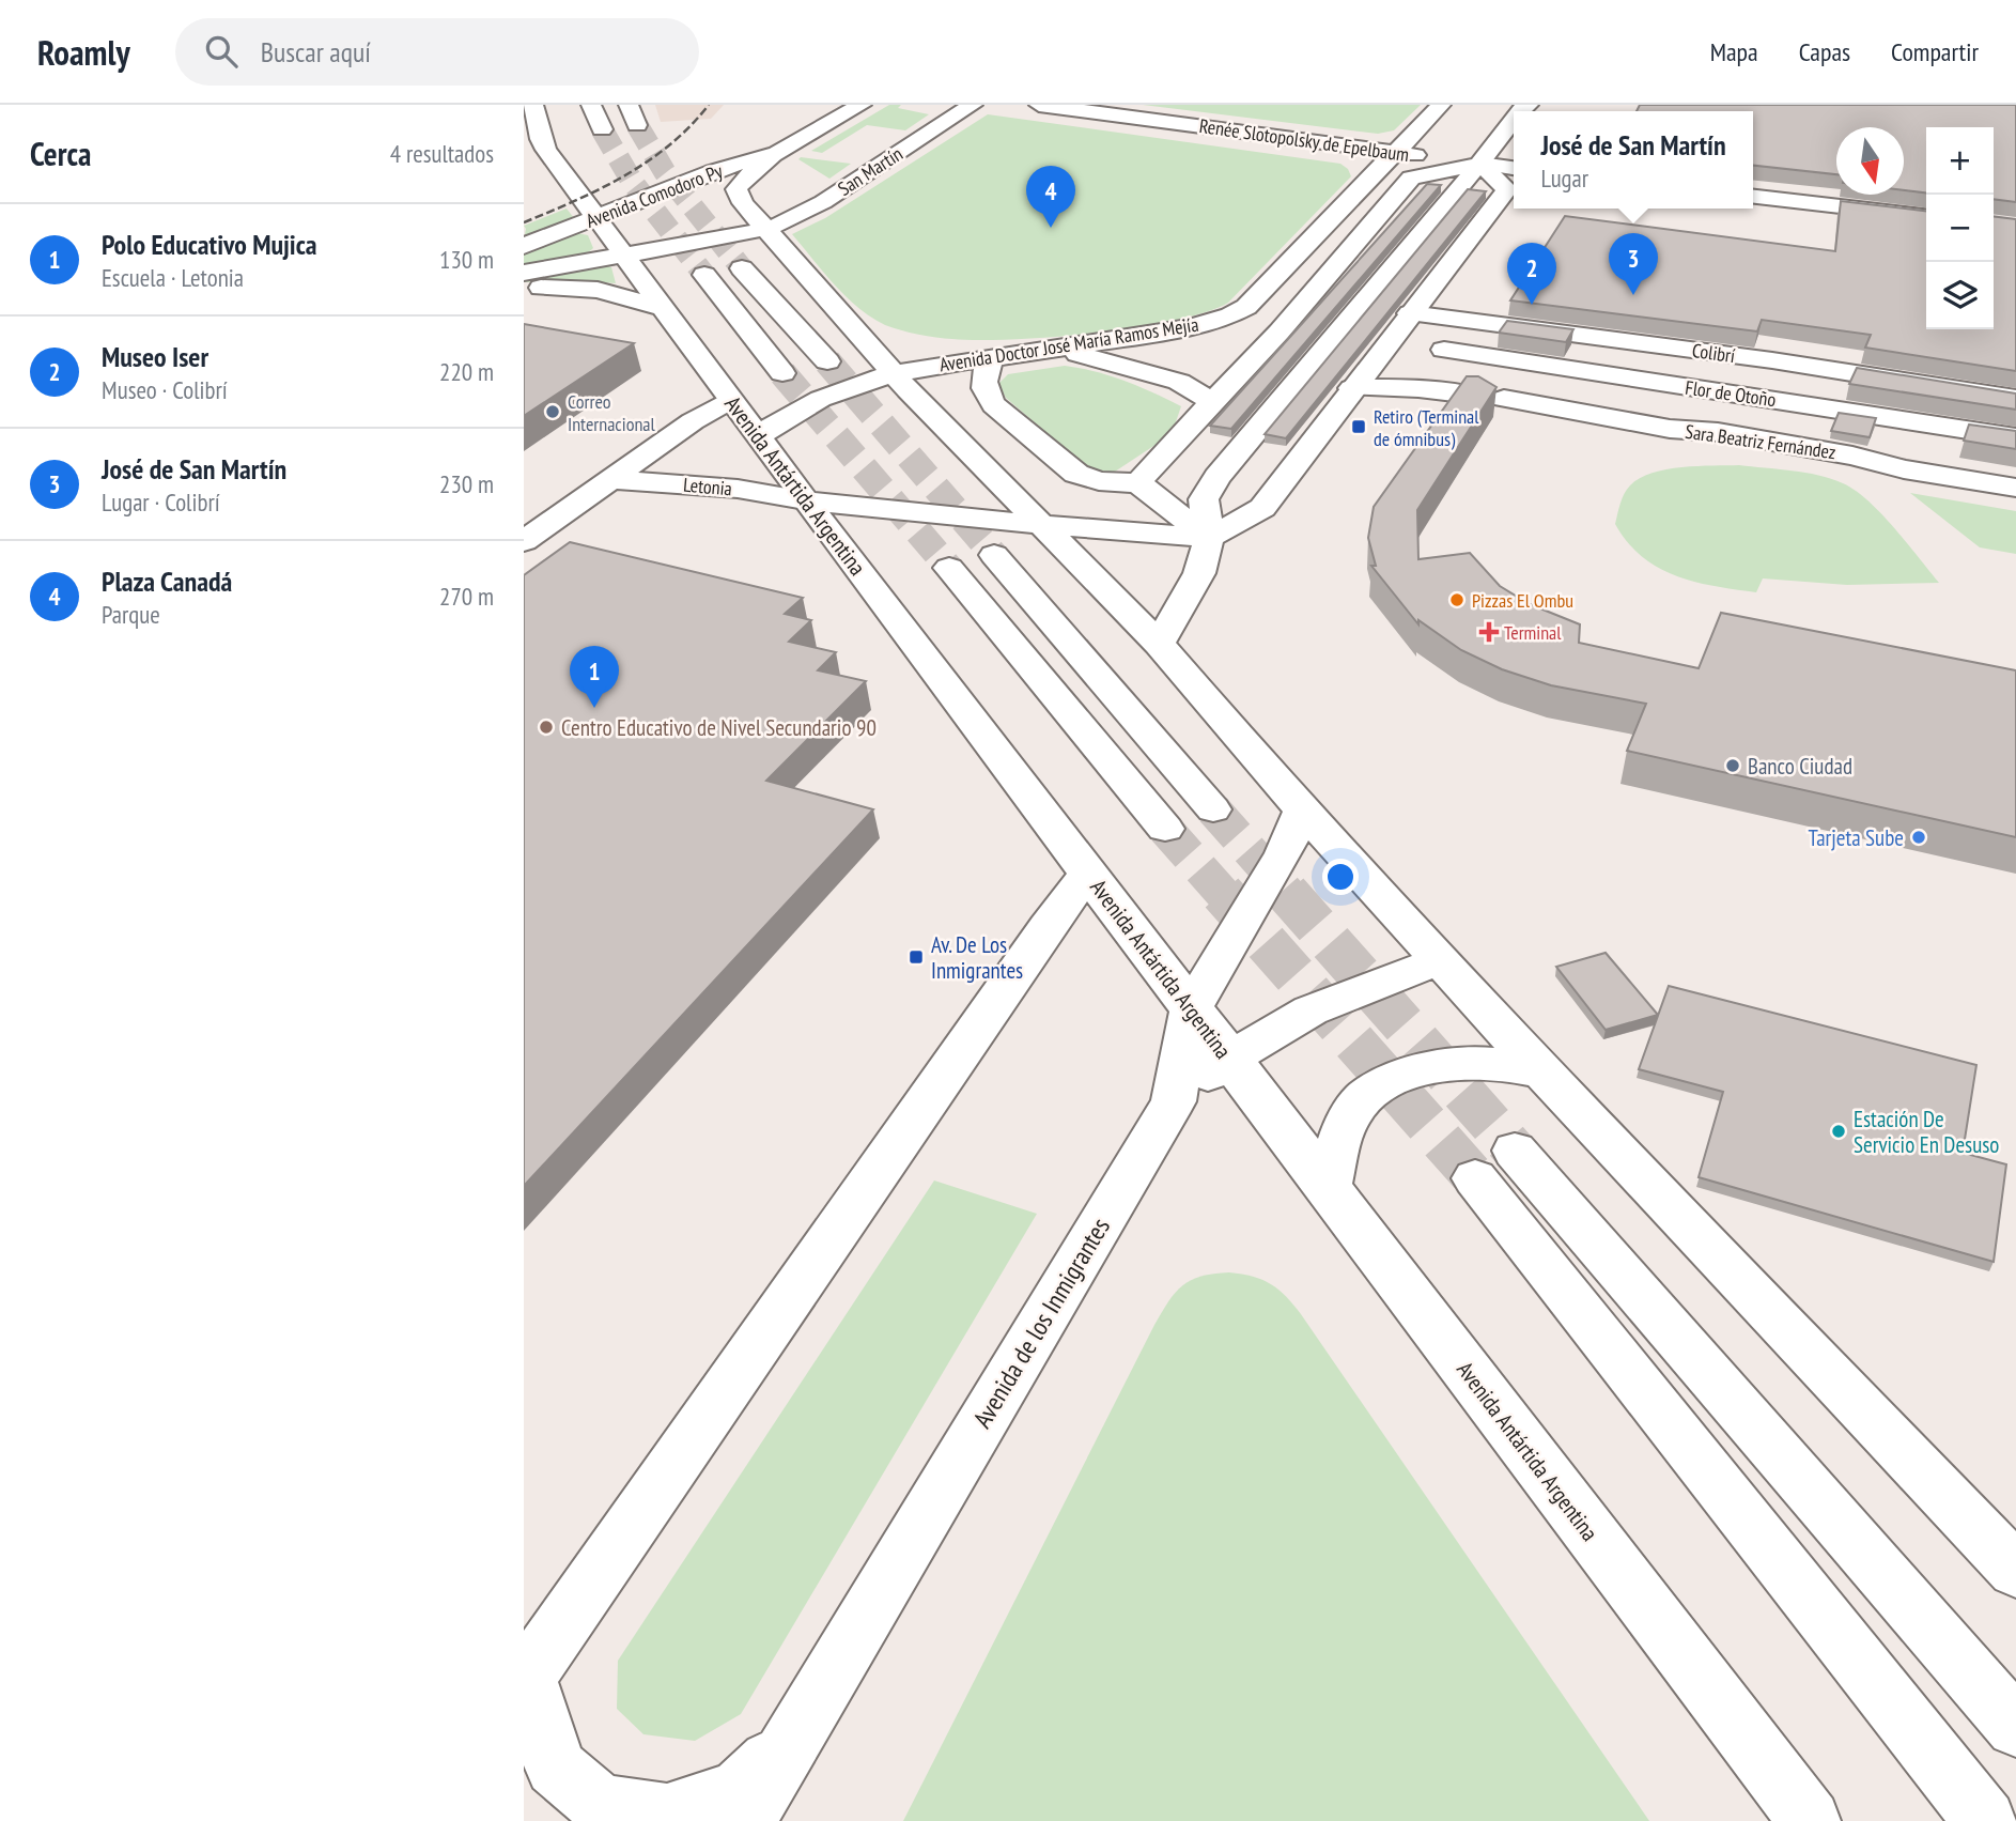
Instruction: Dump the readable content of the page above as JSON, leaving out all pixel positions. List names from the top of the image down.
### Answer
{
  "streets": {
    "main road": [
      "Renée Slotopolsky de Epelbaum",
      "San Martín",
      "Avenida Comodoro Py",
      "Avenida Doctor José María Ramos Mejía",
      "Colibrí",
      "Flor de Otoño",
      "Sara Beatriz Fernández",
      "Avenida Antártida Argentina",
      "Letonia",
      "Avenida de los Inmigrantes"
    ]
  },
  "crossings": [
    ["Renée Slotopolsky de Epelbaum", "Avenida Doctor José María Ramos Mejía"],
    ["San Martín", "Avenida Comodoro Py"],
    ["Avenida Comodoro Py", "Avenida Antártida Argentina"],
    ["Avenida Doctor José María Ramos Mejía", "Avenida Antártida Argentina"],
    ["Avenida Antártida Argentina", "Letonia"],
    ["Avenida Antártida Argentina", "Avenida de los Inmigrantes"]
  ],
  "places": {
    "other": [
      "Correo Internacional",
      "Pizzas El Ombu",
      "Centro Educativo de Nivel Secundario 90",
      "Banco Ciudad",
      "Tarjeta Sube",
      "Estación De Servicio En Desuso"
    ],
    "transit": ["Retiro (Terminal de ómnibus)", "Av. De Los Inmigrantes"],
    "health": ["Terminal"]
  },
  "north": "bottom",
  "page": {
    "header": "Roamly",
    "search": "Buscar aquí",
    "nav": ["Mapa", "Capas", "Compartir"],
    "heading": ["Cerca", "4 resultados"],
    "popup": ["José de San Martín", "Lugar"],
    "map_buttons": ["+", "−"],
    "pins": [
      "4",
      "3",
      "2",
      "1"
    ],
    "list": [
      {
        "mark": "1",
        "name": "Polo Educativo Mujica",
        "note": "Escuela · Letonia",
        "value": "130 m"
      },
      {
        "mark": "2",
        "name": "Museo Iser",
        "note": "Museo · Colibrí",
        "value": "220 m"
      },
      {
        "mark": "3",
        "name": "José de San Martín",
        "note": "Lugar · Colibrí",
        "value": "230 m"
      },
      {
        "mark": "4",
        "name": "Plaza Canadá",
        "note": "Parque",
        "value": "270 m"
      }
    ]
  }
}
